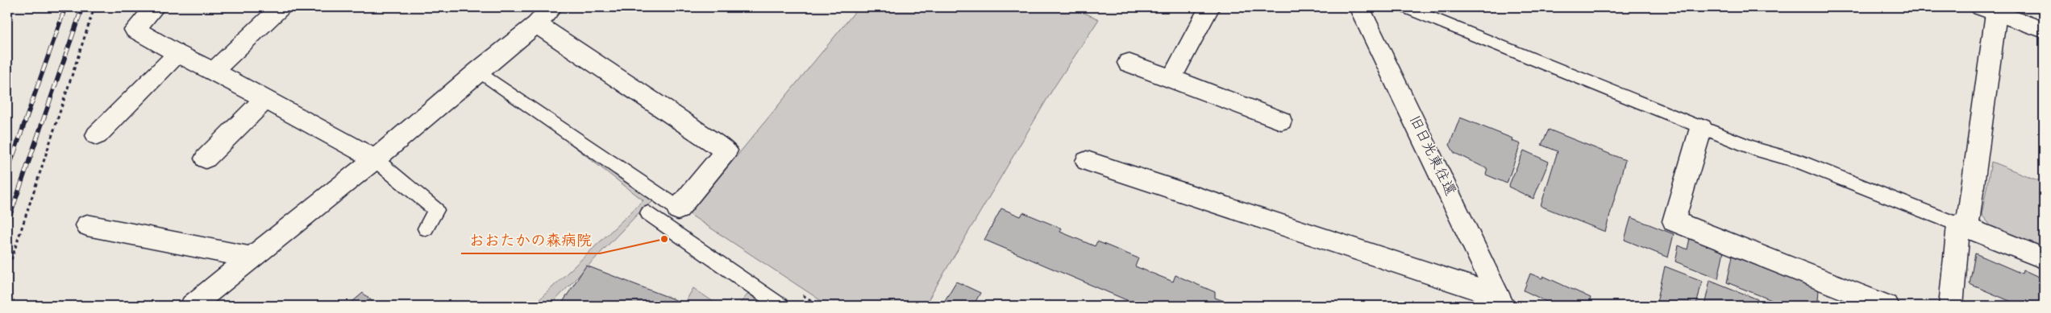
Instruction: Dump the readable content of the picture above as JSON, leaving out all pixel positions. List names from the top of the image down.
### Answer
{
  "streets": {
    "street": ["旧日光東往還"]
  },
  "places": ["おおたかの森病院"]
}
